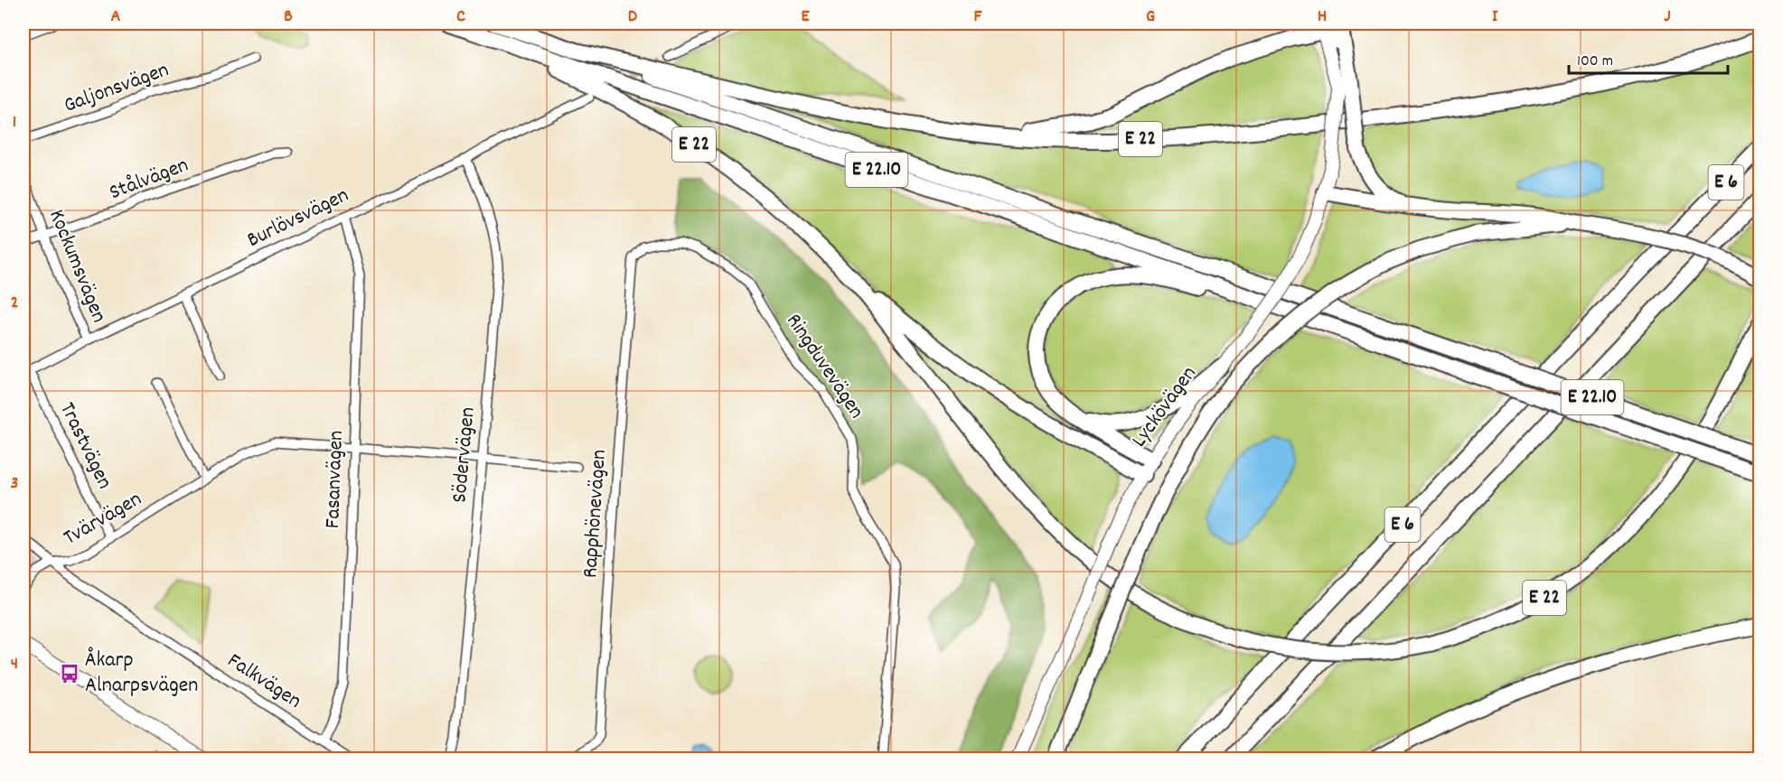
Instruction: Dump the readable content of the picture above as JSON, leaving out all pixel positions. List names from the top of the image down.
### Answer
{
  "streets": {
    "highway": ["E 22", "E 22.10", "E 6"],
    "main road": ["Lyckövägen"],
    "street": [
      "Galjonsvägen",
      "Stålvägen",
      "Burlövsvägen",
      "Kockumsvägen",
      "Ringduvevägen",
      "Trastvägen",
      "Södervägen",
      "Fasanvägen",
      "Rapphönevägen",
      "Tvärvägen",
      "Falkvägen"
    ]
  },
  "crossings": [
    ["E 22", "E 22.10"],
    ["Stålvägen", "Kockumsvägen"],
    ["Burlövsvägen", "Kockumsvägen"],
    ["Burlövsvägen", "Trastvägen"],
    ["Burlövsvägen", "Södervägen"],
    ["Burlövsvägen", "Fasanvägen"],
    ["Ringduvevägen", "Rapphönevägen"],
    ["Trastvägen", "Tvärvägen"],
    ["Södervägen", "Tvärvägen"],
    ["Fasanvägen", "Tvärvägen"],
    ["Fasanvägen", "Falkvägen"],
    ["Tvärvägen", "Falkvägen"]
  ],
  "places": {
    "bus stop": ["Åkarp Alnarpsvägen"]
  },
  "scale_bar": "100 m",
  "grid": {
    "columns": [
      "A",
      "B",
      "C",
      "D",
      "E",
      "F",
      "G",
      "H",
      "I",
      "J"
    ],
    "rows": [
      "1",
      "2",
      "3",
      "4"
    ]
  }
}
